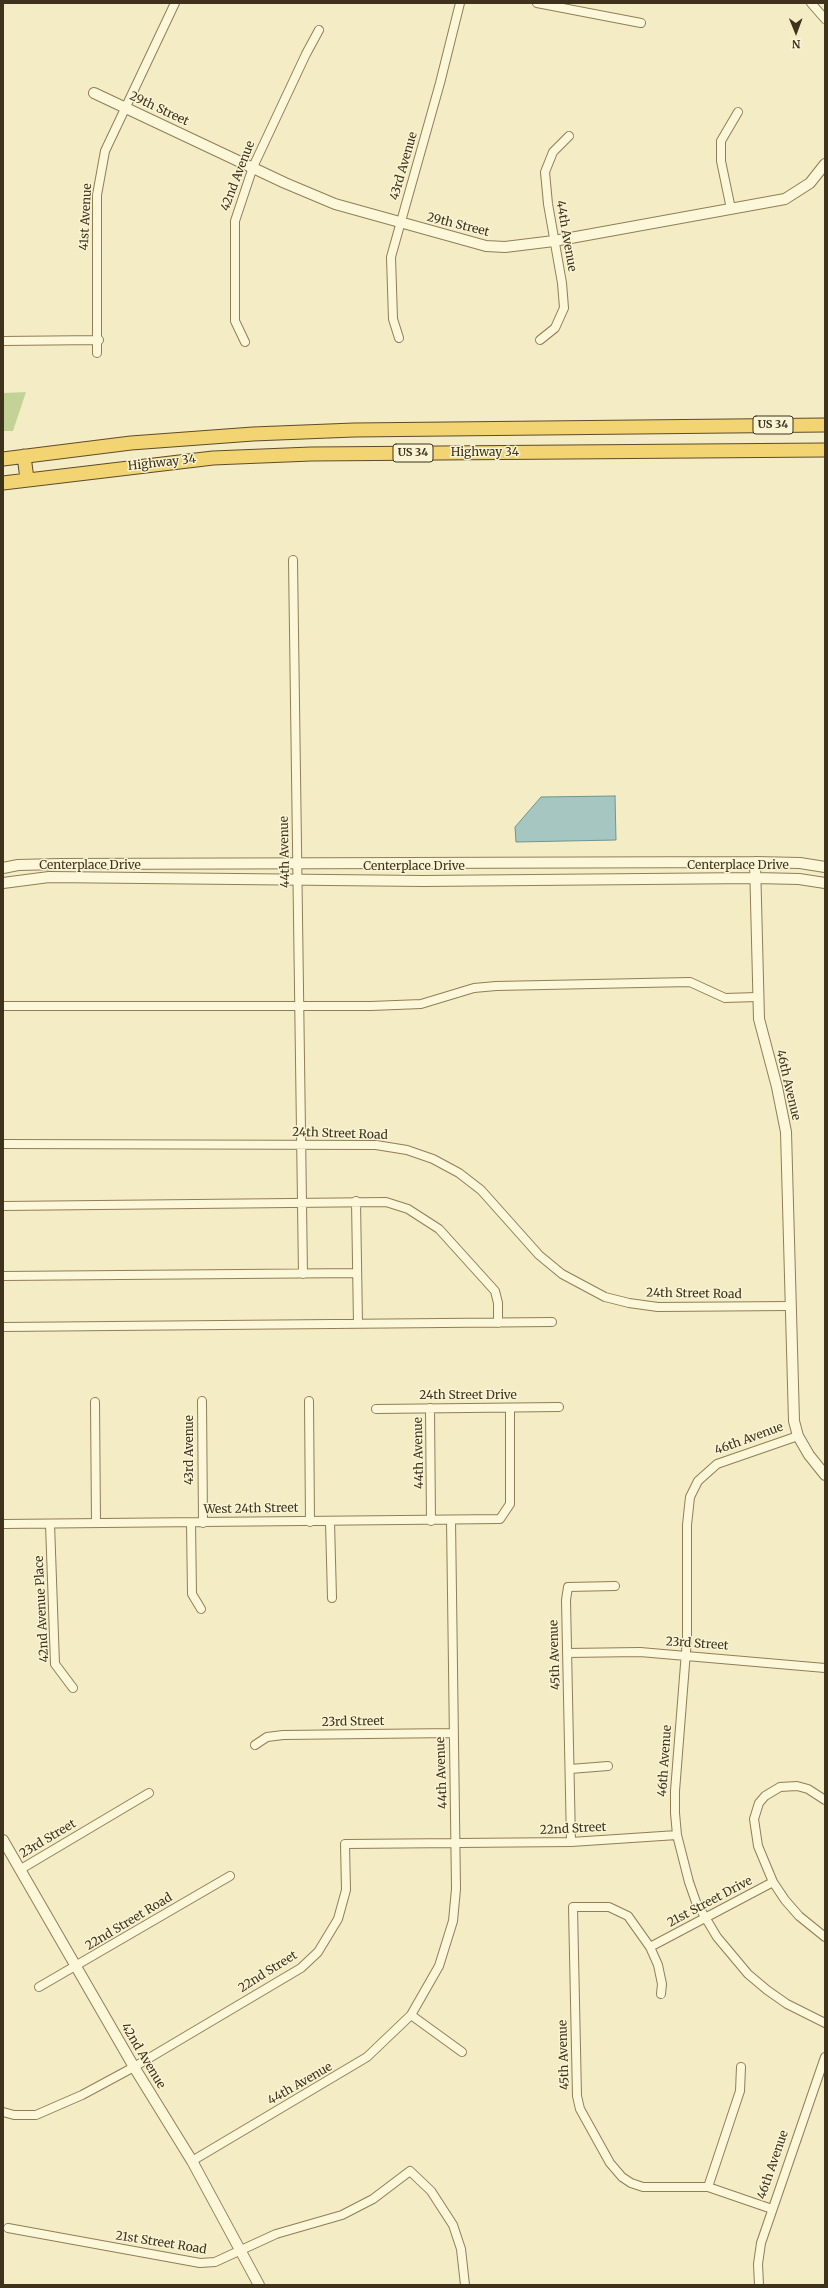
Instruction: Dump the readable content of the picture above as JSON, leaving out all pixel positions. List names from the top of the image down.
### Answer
{
  "streets": {
    "highway": ["US 34", "Highway 34"],
    "street": [
      "29th Street",
      "43rd Avenue",
      "42nd Avenue",
      "41st Avenue",
      "44th Avenue",
      "Centerplace Drive",
      "46th Avenue",
      "24th Street Road",
      "24th Street Drive",
      "West 24th Street",
      "42nd Avenue Place",
      "23rd Street",
      "45th Avenue",
      "22nd Street",
      "21st Street Drive",
      "22nd Street Road",
      "21st Street Road"
    ]
  },
  "crossings": [
    ["29th Street", "43rd Avenue"],
    ["29th Street", "42nd Avenue"],
    ["29th Street", "41st Avenue"],
    ["29th Street", "44th Avenue"],
    ["43rd Avenue", "West 24th Street"],
    ["42nd Avenue", "44th Avenue"],
    ["42nd Avenue", "23rd Street"],
    ["42nd Avenue", "22nd Street"],
    ["42nd Avenue", "22nd Street Road"],
    ["42nd Avenue", "21st Street Road"],
    ["44th Avenue", "Centerplace Drive"],
    ["44th Avenue", "24th Street Road"],
    ["44th Avenue", "24th Street Drive"],
    ["44th Avenue", "West 24th Street"],
    ["44th Avenue", "23rd Street"],
    ["44th Avenue", "22nd Street"],
    ["Centerplace Drive", "46th Avenue"],
    ["46th Avenue", "24th Street Road"],
    ["46th Avenue", "23rd Street"],
    ["46th Avenue", "22nd Street"],
    ["46th Avenue", "21st Street Drive"],
    ["24th Street Drive", "West 24th Street"],
    ["West 24th Street", "42nd Avenue Place"],
    ["23rd Street", "45th Avenue"],
    ["45th Avenue", "22nd Street"],
    ["45th Avenue", "21st Street Drive"]
  ],
  "north": "bottom"
}
